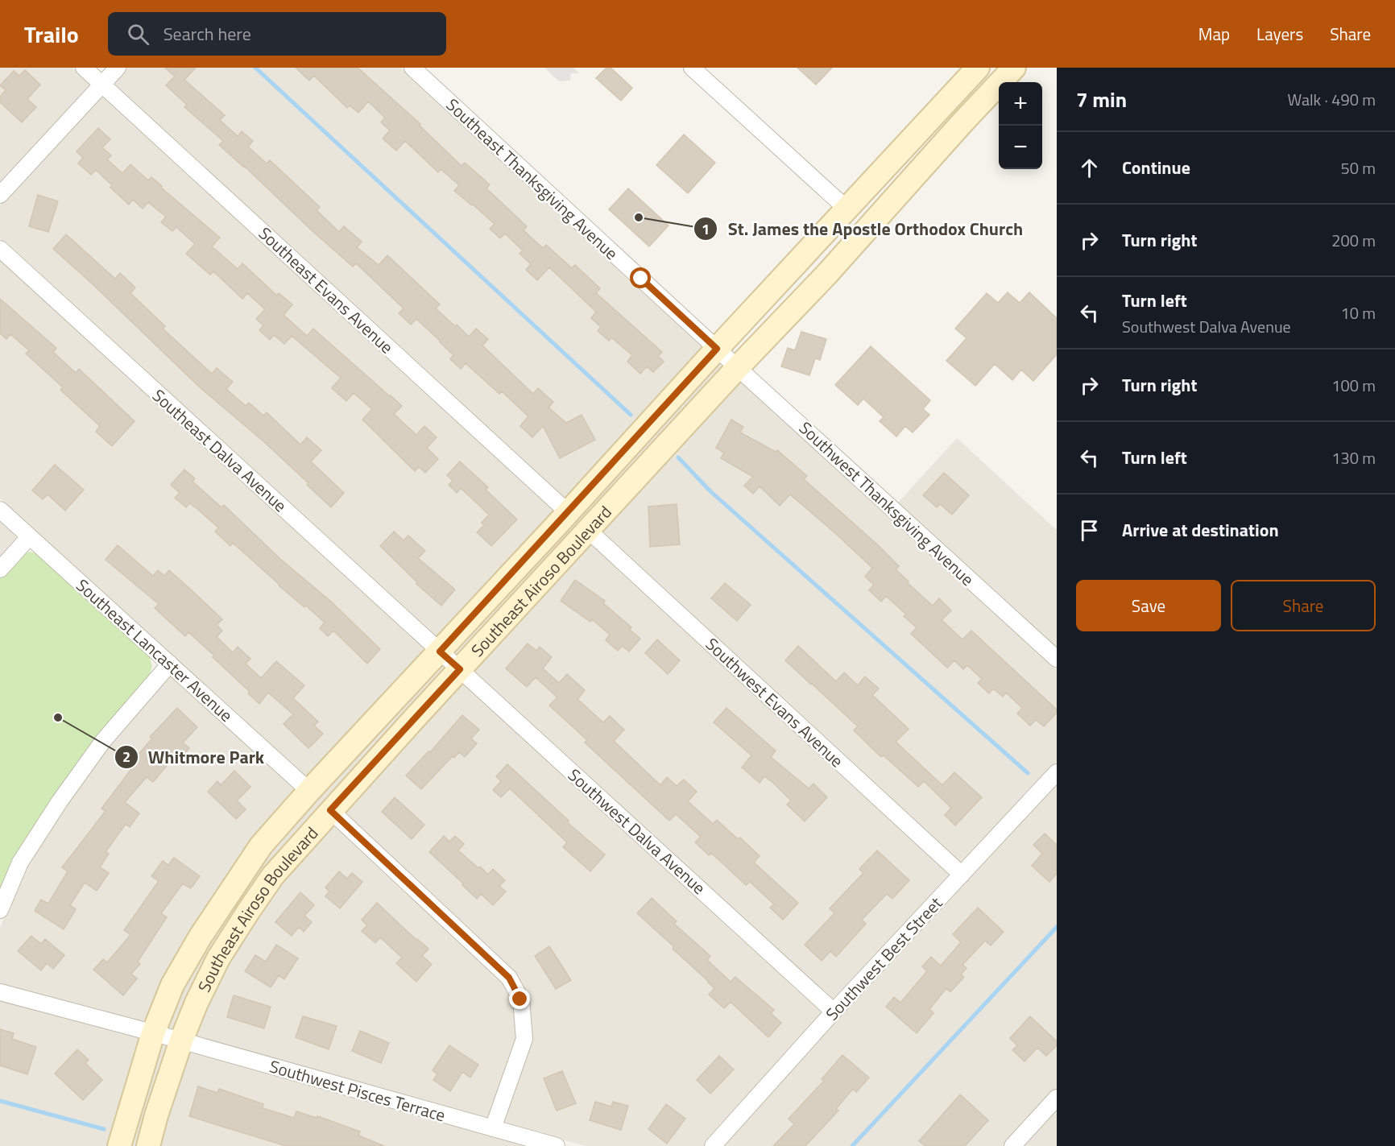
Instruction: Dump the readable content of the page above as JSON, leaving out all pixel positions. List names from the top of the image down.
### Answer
{
  "streets": {
    "main road": ["Southeast Airoso Boulevard"],
    "street": [
      "Southeast Thanksgiving Avenue",
      "Southeast Evans Avenue",
      "Southeast Dalva Avenue",
      "Southwest Thanksgiving Avenue",
      "Southeast Lancaster Avenue",
      "Southwest Evans Avenue",
      "Southwest Dalva Avenue",
      "Southwest Best Street",
      "Southwest Pisces Terrace"
    ]
  },
  "crossings": [
    ["Southeast Thanksgiving Avenue", "Southwest Thanksgiving Avenue"],
    ["Southeast Thanksgiving Avenue", "Southeast Airoso Boulevard"],
    ["Southeast Evans Avenue", "Southeast Airoso Boulevard"],
    ["Southeast Dalva Avenue", "Southeast Airoso Boulevard"],
    ["Southeast Dalva Avenue", "Southwest Dalva Avenue"],
    ["Southwest Thanksgiving Avenue", "Southeast Airoso Boulevard"],
    ["Southeast Airoso Boulevard", "Southeast Lancaster Avenue"],
    ["Southeast Airoso Boulevard", "Southwest Evans Avenue"],
    ["Southeast Airoso Boulevard", "Southwest Dalva Avenue"],
    ["Southeast Airoso Boulevard", "Southwest Pisces Terrace"],
    ["Southwest Evans Avenue", "Southwest Best Street"],
    ["Southwest Dalva Avenue", "Southwest Best Street"]
  ],
  "places": ["St. James the Apostle Orthodox Church", "Whitmore Park"],
  "page": {
    "header": "Trailo",
    "search": "Search here",
    "nav": ["Map", "Layers", "Share"],
    "heading": ["7 min", "Walk · 490 m"],
    "map_buttons": ["+", "−"],
    "list": [
      ["Continue", "50 m"],
      ["Turn right", "200 m"],
      ["Turn left", "Southwest Dalva Avenue", "10 m"],
      ["Turn right", "100 m"],
      ["Turn left", "130 m"],
      "Arrive at destination"
    ],
    "buttons": ["Save", "Share"]
  }
}
